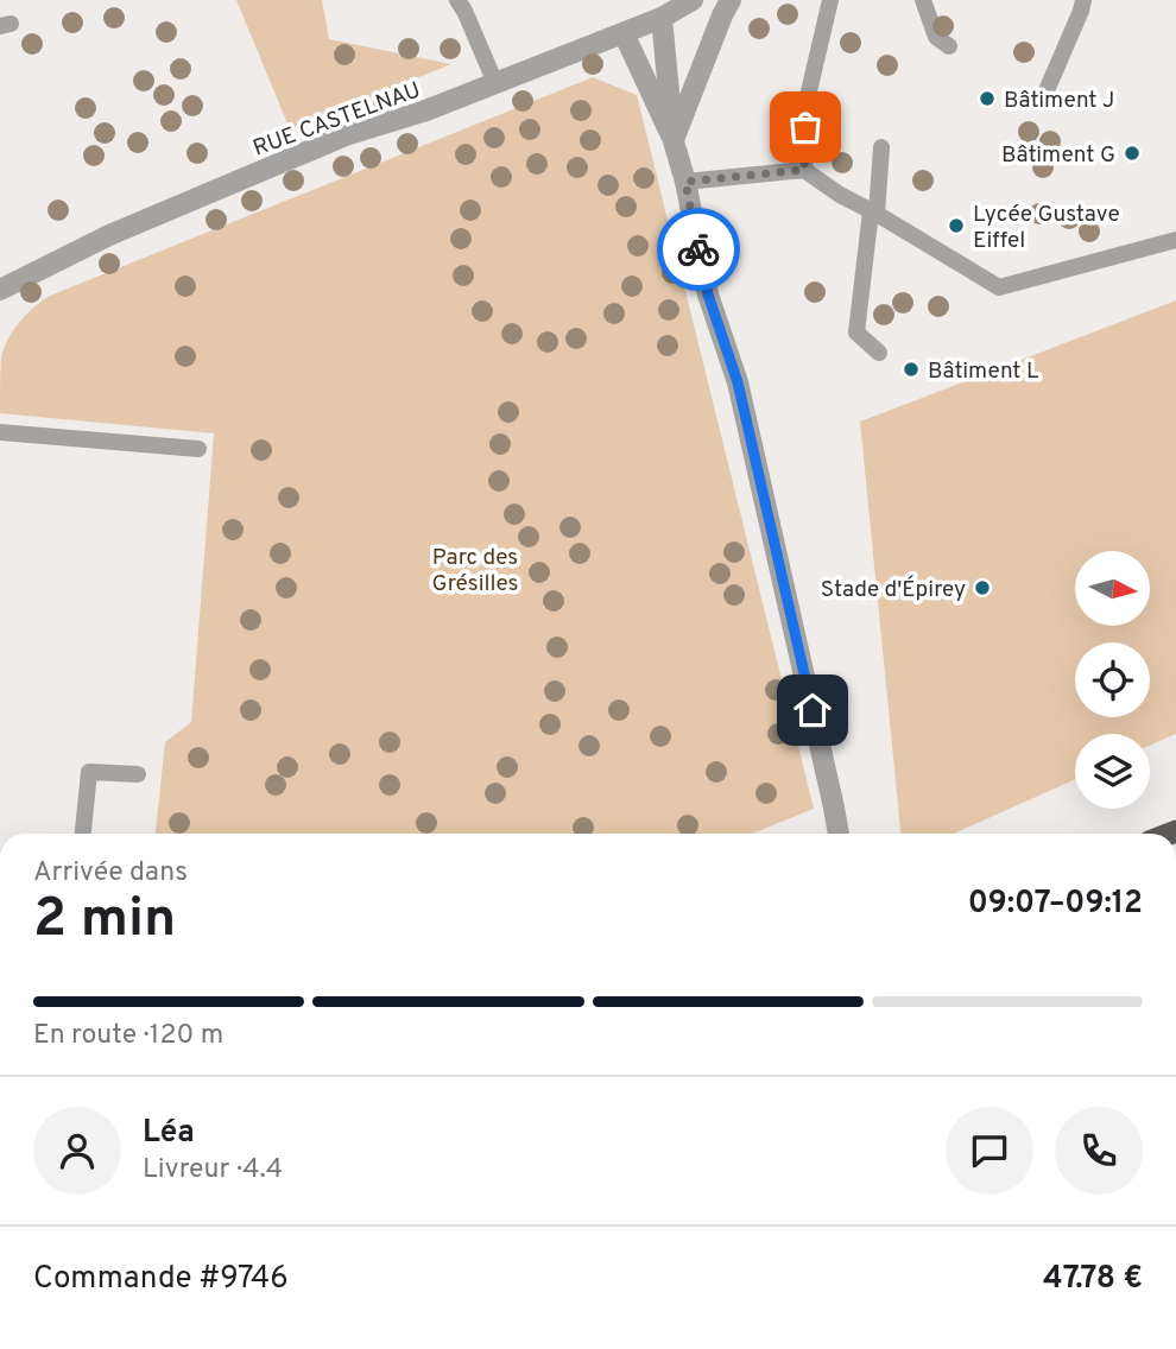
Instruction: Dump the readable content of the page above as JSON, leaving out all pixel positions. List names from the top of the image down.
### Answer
{
  "streets": {
    "street": ["RUE CASTELNAU"]
  },
  "parks": ["Parc des Grésilles"],
  "places": [
    "Bâtiment J",
    "Bâtiment G",
    "Lycée Gustave Eiffel",
    "Bâtiment L",
    "Stade d'Épirey"
  ],
  "north": "right",
  "page": {
    "heading": ["2 min", "Arrivée dans", "09:07–09:12"],
    "panel": [
      "Léa",
      "Livreur · 4.4",
      "Commande #9746",
      "47.78 €"
    ],
    "bar": "En route · 120 m"
  }
}
